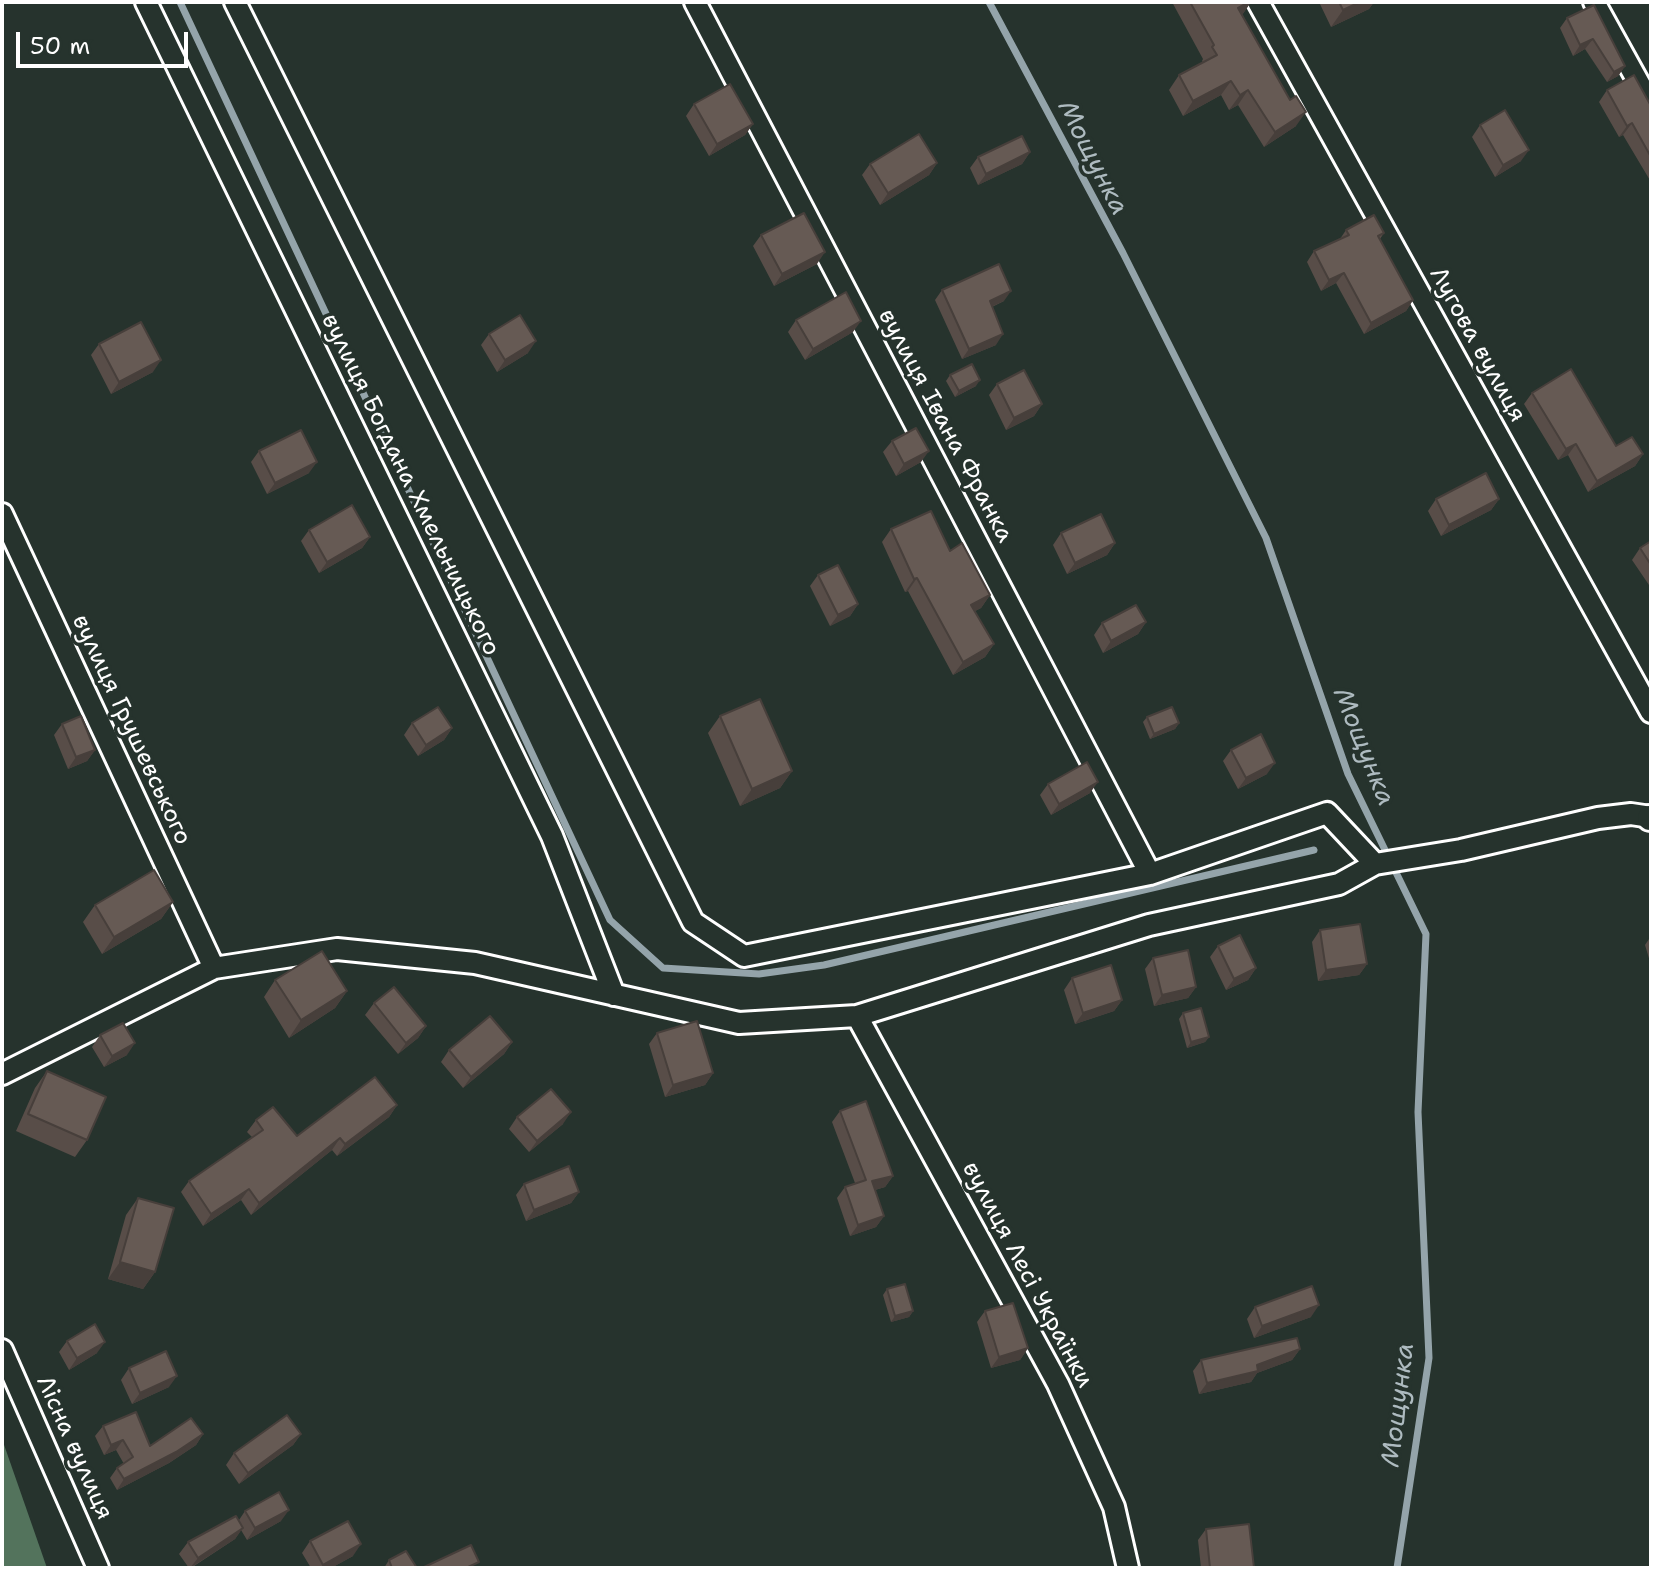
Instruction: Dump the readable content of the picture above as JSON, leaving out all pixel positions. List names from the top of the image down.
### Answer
{
  "streets": {
    "street": [
      "Лугова вулиця",
      "вулиця Івана Франка",
      "вулиця Богдана Хмельницького",
      "вулиця Грушевського",
      "вулиця Лесі Українки",
      "Лісна вулиця"
    ]
  },
  "water": ["Мощунка"],
  "scale_bar": "50 m"
}
